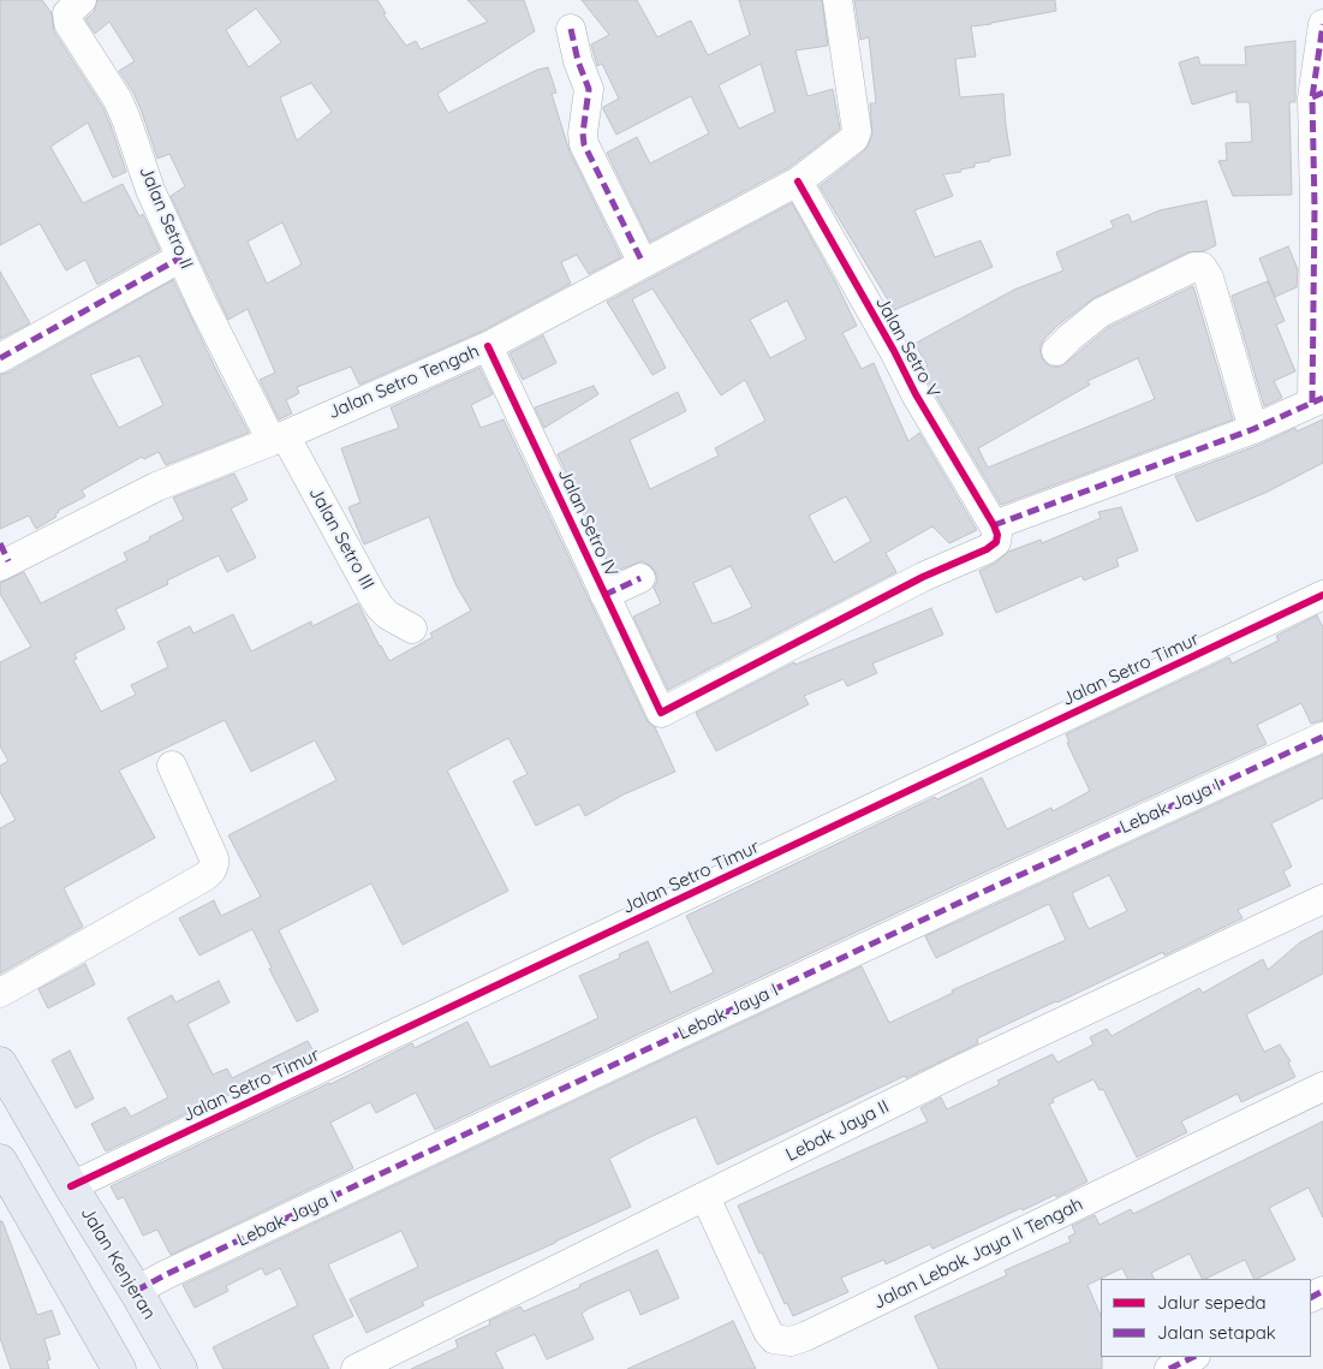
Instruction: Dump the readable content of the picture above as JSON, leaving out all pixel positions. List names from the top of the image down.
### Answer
{
  "streets": {
    "main road": ["Jalan Kenjeran"],
    "street": [
      "Jalan Setro II",
      "Jalan Setro V",
      "Jalan Setro Tengah",
      "Jalan Setro IV",
      "Jalan Setro III",
      "Jalan Setro Timur",
      "Lebak Jaya I",
      "Lebak Jaya II",
      "Jalan Lebak Jaya II Tengah"
    ]
  },
  "crossings": [
    ["Jalan Setro II", "Jalan Setro Tengah"],
    ["Jalan Setro II", "Jalan Setro III"],
    ["Jalan Setro V", "Jalan Setro Tengah"],
    ["Jalan Setro V", "Jalan Setro IV"],
    ["Jalan Setro Tengah", "Jalan Setro IV"],
    ["Jalan Setro Tengah", "Jalan Setro III"],
    ["Jalan Setro Timur", "Jalan Kenjeran"],
    ["Lebak Jaya I", "Jalan Kenjeran"],
    ["Lebak Jaya II", "Jalan Lebak Jaya II Tengah"]
  ],
  "legend": ["Jalur sepeda", "Jalan setapak"]
}
